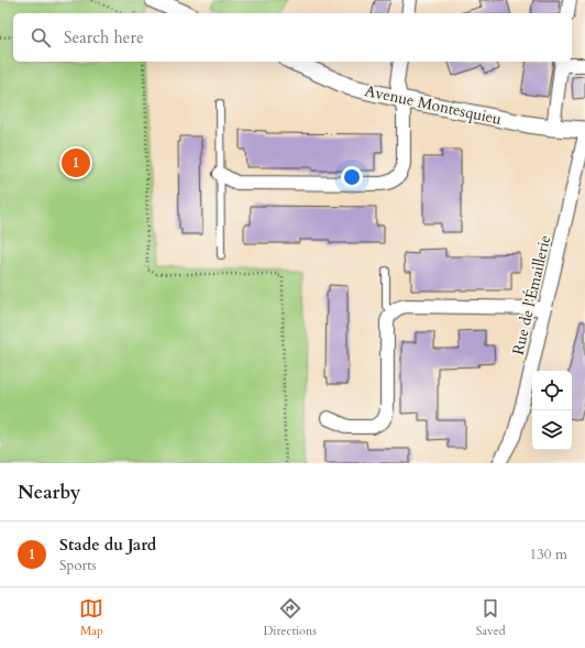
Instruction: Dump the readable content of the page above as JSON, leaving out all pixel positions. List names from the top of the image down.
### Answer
{
  "streets": {
    "street": ["Avenue Montesquieu", "Rue de l'Émaillerie"]
  },
  "crossings": [
    ["Avenue Montesquieu", "Rue de l'Émaillerie"]
  ],
  "page": {
    "search": "Search here",
    "pins": "1",
    "heading": "Nearby",
    "list": [
      {
        "mark": "1",
        "name": "Stade du Jard",
        "note": "Sports",
        "value": "130 m"
      }
    ],
    "nav": ["Map", "Directions", "Saved"]
  }
}
